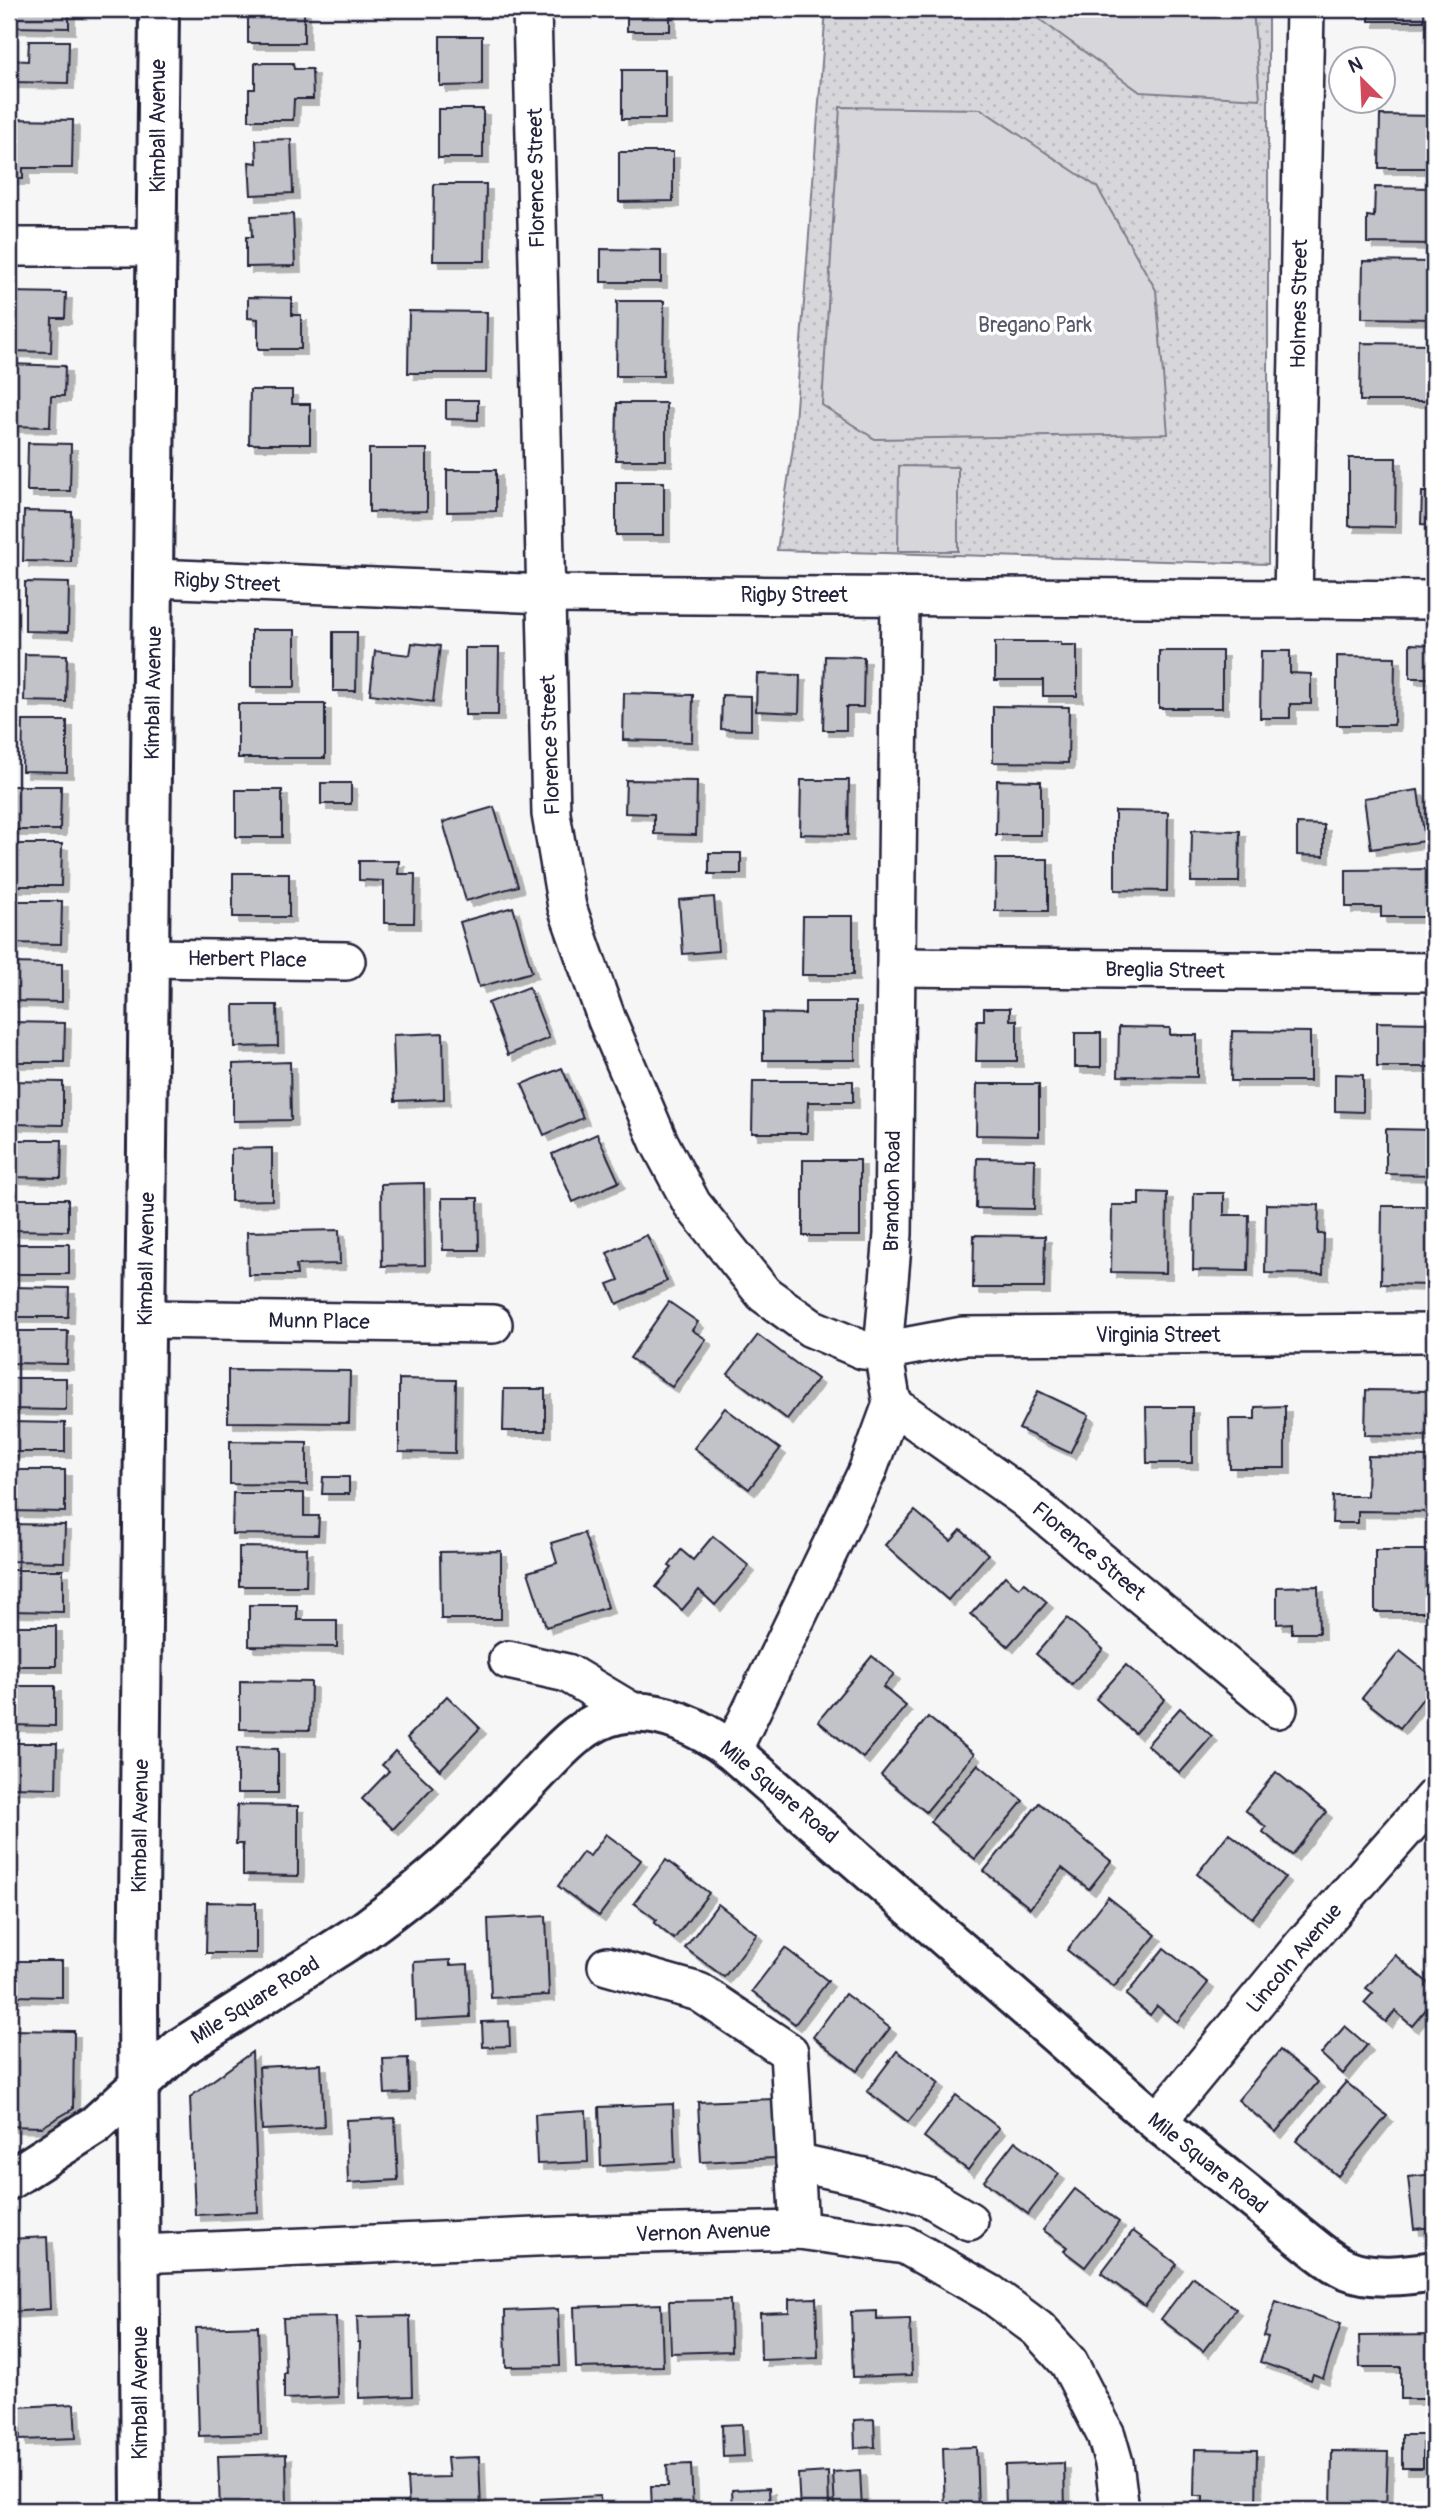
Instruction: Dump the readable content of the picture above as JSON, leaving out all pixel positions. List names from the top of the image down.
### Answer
{
  "streets": {
    "street": [
      "Kimball Avenue",
      "Florence Street",
      "Holmes Street",
      "Rigby Street",
      "Herbert Place",
      "Breglia Street",
      "Brandon Road",
      "Munn Place",
      "Virginia Street",
      "Mile Square Road",
      "Lincoln Avenue",
      "Vernon Avenue"
    ]
  },
  "crossings": [
    ["Kimball Avenue", "Rigby Street"],
    ["Kimball Avenue", "Herbert Place"],
    ["Kimball Avenue", "Munn Place"],
    ["Kimball Avenue", "Mile Square Road"],
    ["Kimball Avenue", "Vernon Avenue"],
    ["Florence Street", "Rigby Street"],
    ["Florence Street", "Brandon Road"],
    ["Florence Street", "Virginia Street"],
    ["Holmes Street", "Rigby Street"],
    ["Rigby Street", "Brandon Road"],
    ["Breglia Street", "Brandon Road"],
    ["Brandon Road", "Virginia Street"],
    ["Brandon Road", "Mile Square Road"],
    ["Mile Square Road", "Lincoln Avenue"]
  ],
  "parks": ["Bregano Park"],
  "north": "top left"
}
